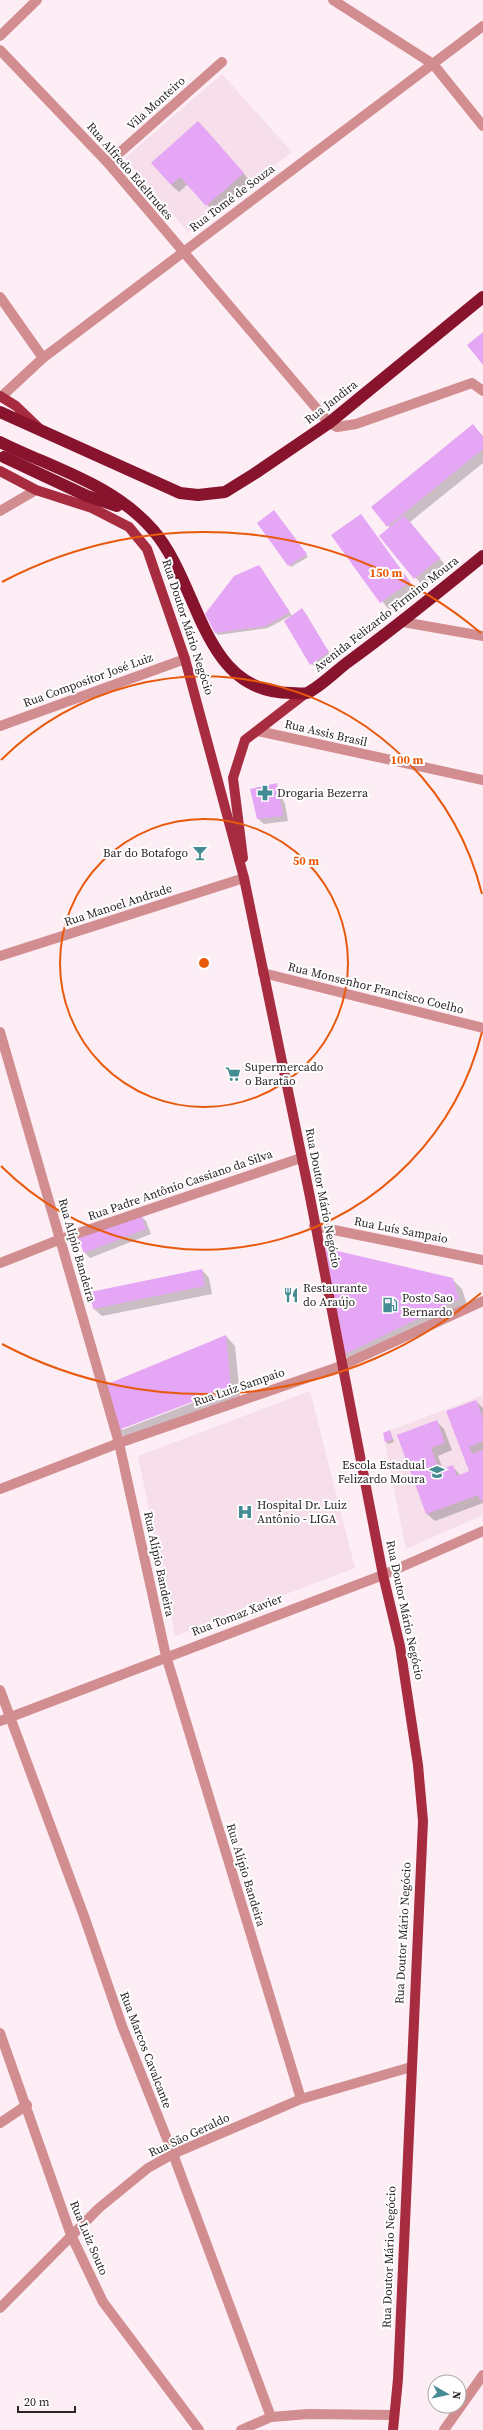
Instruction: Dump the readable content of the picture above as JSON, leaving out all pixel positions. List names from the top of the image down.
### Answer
{
  "streets": {
    "highway": ["Rua Jandira", "Avenida Felizardo Firmino Moura", "Rua Doutor Mário Negócio"],
    "street": [
      "Vila Monteiro",
      "Rua Alfredo Edeltrudes",
      "Rua Tomé de Souza",
      "Rua Compositor José Luiz",
      "Rua Assis Brasil",
      "Rua Manoel Andrade",
      "Rua Monsenhor Francisco Coelho",
      "Rua Padre Antônio Cassiano da Silva",
      "Rua Luís Sampaio",
      "Rua Alípio Bandeira",
      "Rua Luiz Sampaio",
      "Rua Tomaz Xavier",
      "Rua Marcos Cavalcante",
      "Rua São Geraldo",
      "Rua Luiz Souto"
    ]
  },
  "crossings": [
    ["Vila Monteiro", "Rua Alfredo Edeltrudes"],
    ["Rua Alfredo Edeltrudes", "Rua Tomé de Souza"],
    ["Rua Alfredo Edeltrudes", "Rua Jandira"],
    ["Avenida Felizardo Firmino Moura", "Rua Doutor Mário Negócio"],
    ["Rua Doutor Mário Negócio", "Rua Compositor José Luiz"],
    ["Rua Doutor Mário Negócio", "Rua Assis Brasil"],
    ["Rua Doutor Mário Negócio", "Rua Manoel Andrade"],
    ["Rua Doutor Mário Negócio", "Rua Monsenhor Francisco Coelho"],
    ["Rua Doutor Mário Negócio", "Rua Padre Antônio Cassiano da Silva"],
    ["Rua Doutor Mário Negócio", "Rua Luís Sampaio"],
    ["Rua Doutor Mário Negócio", "Rua Luiz Sampaio"],
    ["Rua Doutor Mário Negócio", "Rua Tomaz Xavier"],
    ["Rua Doutor Mário Negócio", "Rua São Geraldo"],
    ["Rua Padre Antônio Cassiano da Silva", "Rua Alípio Bandeira"],
    ["Rua Alípio Bandeira", "Rua Luiz Sampaio"],
    ["Rua Alípio Bandeira", "Rua Tomaz Xavier"],
    ["Rua Alípio Bandeira", "Rua São Geraldo"],
    ["Rua Tomaz Xavier", "Rua Marcos Cavalcante"],
    ["Rua Marcos Cavalcante", "Rua São Geraldo"],
    ["Rua São Geraldo", "Rua Luiz Souto"]
  ],
  "places": {
    "pharmacy": ["Drogaria Bezerra"],
    "bar": ["Bar do Botafogo"],
    "supermarket": ["Supermercado o Baratão"],
    "restaurant": ["Restaurante do Araújo"],
    "fuel station": ["Posto Sao Bernardo"],
    "school or university": ["Escola Estadual Felizardo Moura"],
    "hospital": ["Hospital Dr. Luiz Antônio - LIGA"]
  },
  "scale_bar": "20 m",
  "north": "right",
  "rings": ["150 m", "100 m", "50 m"]
}
